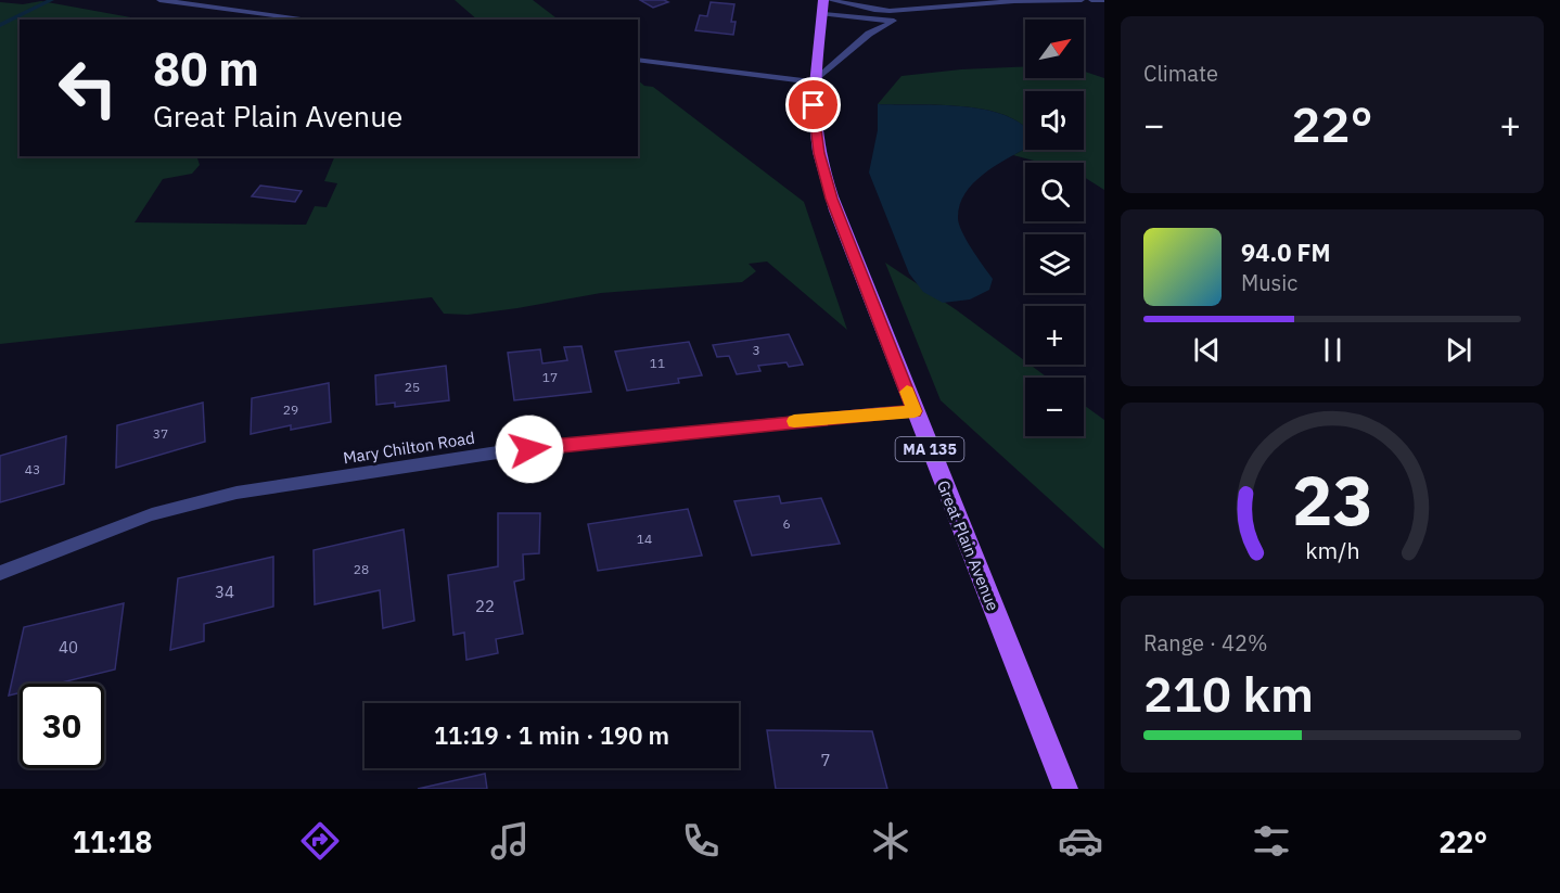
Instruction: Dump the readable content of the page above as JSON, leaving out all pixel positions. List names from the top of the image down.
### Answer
{
  "streets": {
    "main road": ["MA 135", "Great Plain Avenue"],
    "street": ["Mary Chilton Road"]
  },
  "crossings": [
    ["Mary Chilton Road", "Great Plain Avenue"]
  ],
  "house_numbers": [
    "3",
    "11",
    "17",
    "25",
    "29",
    "37",
    "43",
    "6",
    "14",
    "28",
    "34",
    "22",
    "40",
    "7"
  ],
  "north": "top right",
  "page": {
    "tile": [
      "Climate",
      ["Range · 42%", "210 km"]
    ],
    "map_buttons": ["+", "−"],
    "turn": ["80 m", "Great Plain Avenue"],
    "heat": ["−", "22°", "+"],
    "song": ["94.0 FM", "Music"],
    "limit": "30",
    "trip": "11:19 · 1 min · 190 m",
    "tabs": ["11:18", "22°"],
    "gauge": ["23", "km/h"]
  }
}
